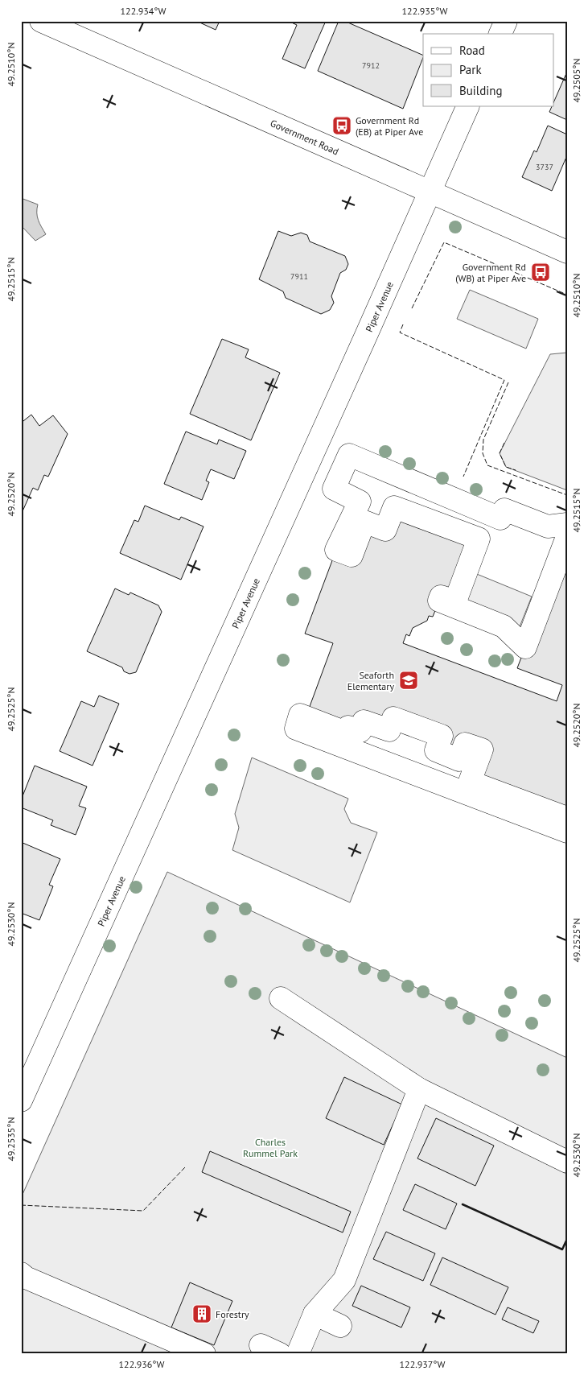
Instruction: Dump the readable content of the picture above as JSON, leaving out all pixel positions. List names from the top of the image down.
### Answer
{
  "streets": {
    "street": ["Government Road", "Piper Avenue"]
  },
  "crossings": [
    ["Government Road", "Piper Avenue"]
  ],
  "parks": ["Charles Rummel Park"],
  "places": {
    "bus stop": ["Government Rd (EB) at Piper Ave", "Government Rd (WB) at Piper Ave"],
    "school or university": ["Seaforth Elementary"],
    "building": ["Forestry"]
  },
  "house_numbers": ["7912", "3737", "7911"],
  "legend": ["Road", "Park", "Building"],
  "coordinates": [
    "122.934°W",
    "122.935°W",
    "49.2510°N",
    "49.2505°N",
    "49.2515°N",
    "49.2520°N",
    "49.2525°N",
    "49.2530°N",
    "49.2535°N",
    "122.936°W",
    "122.937°W"
  ]
}
